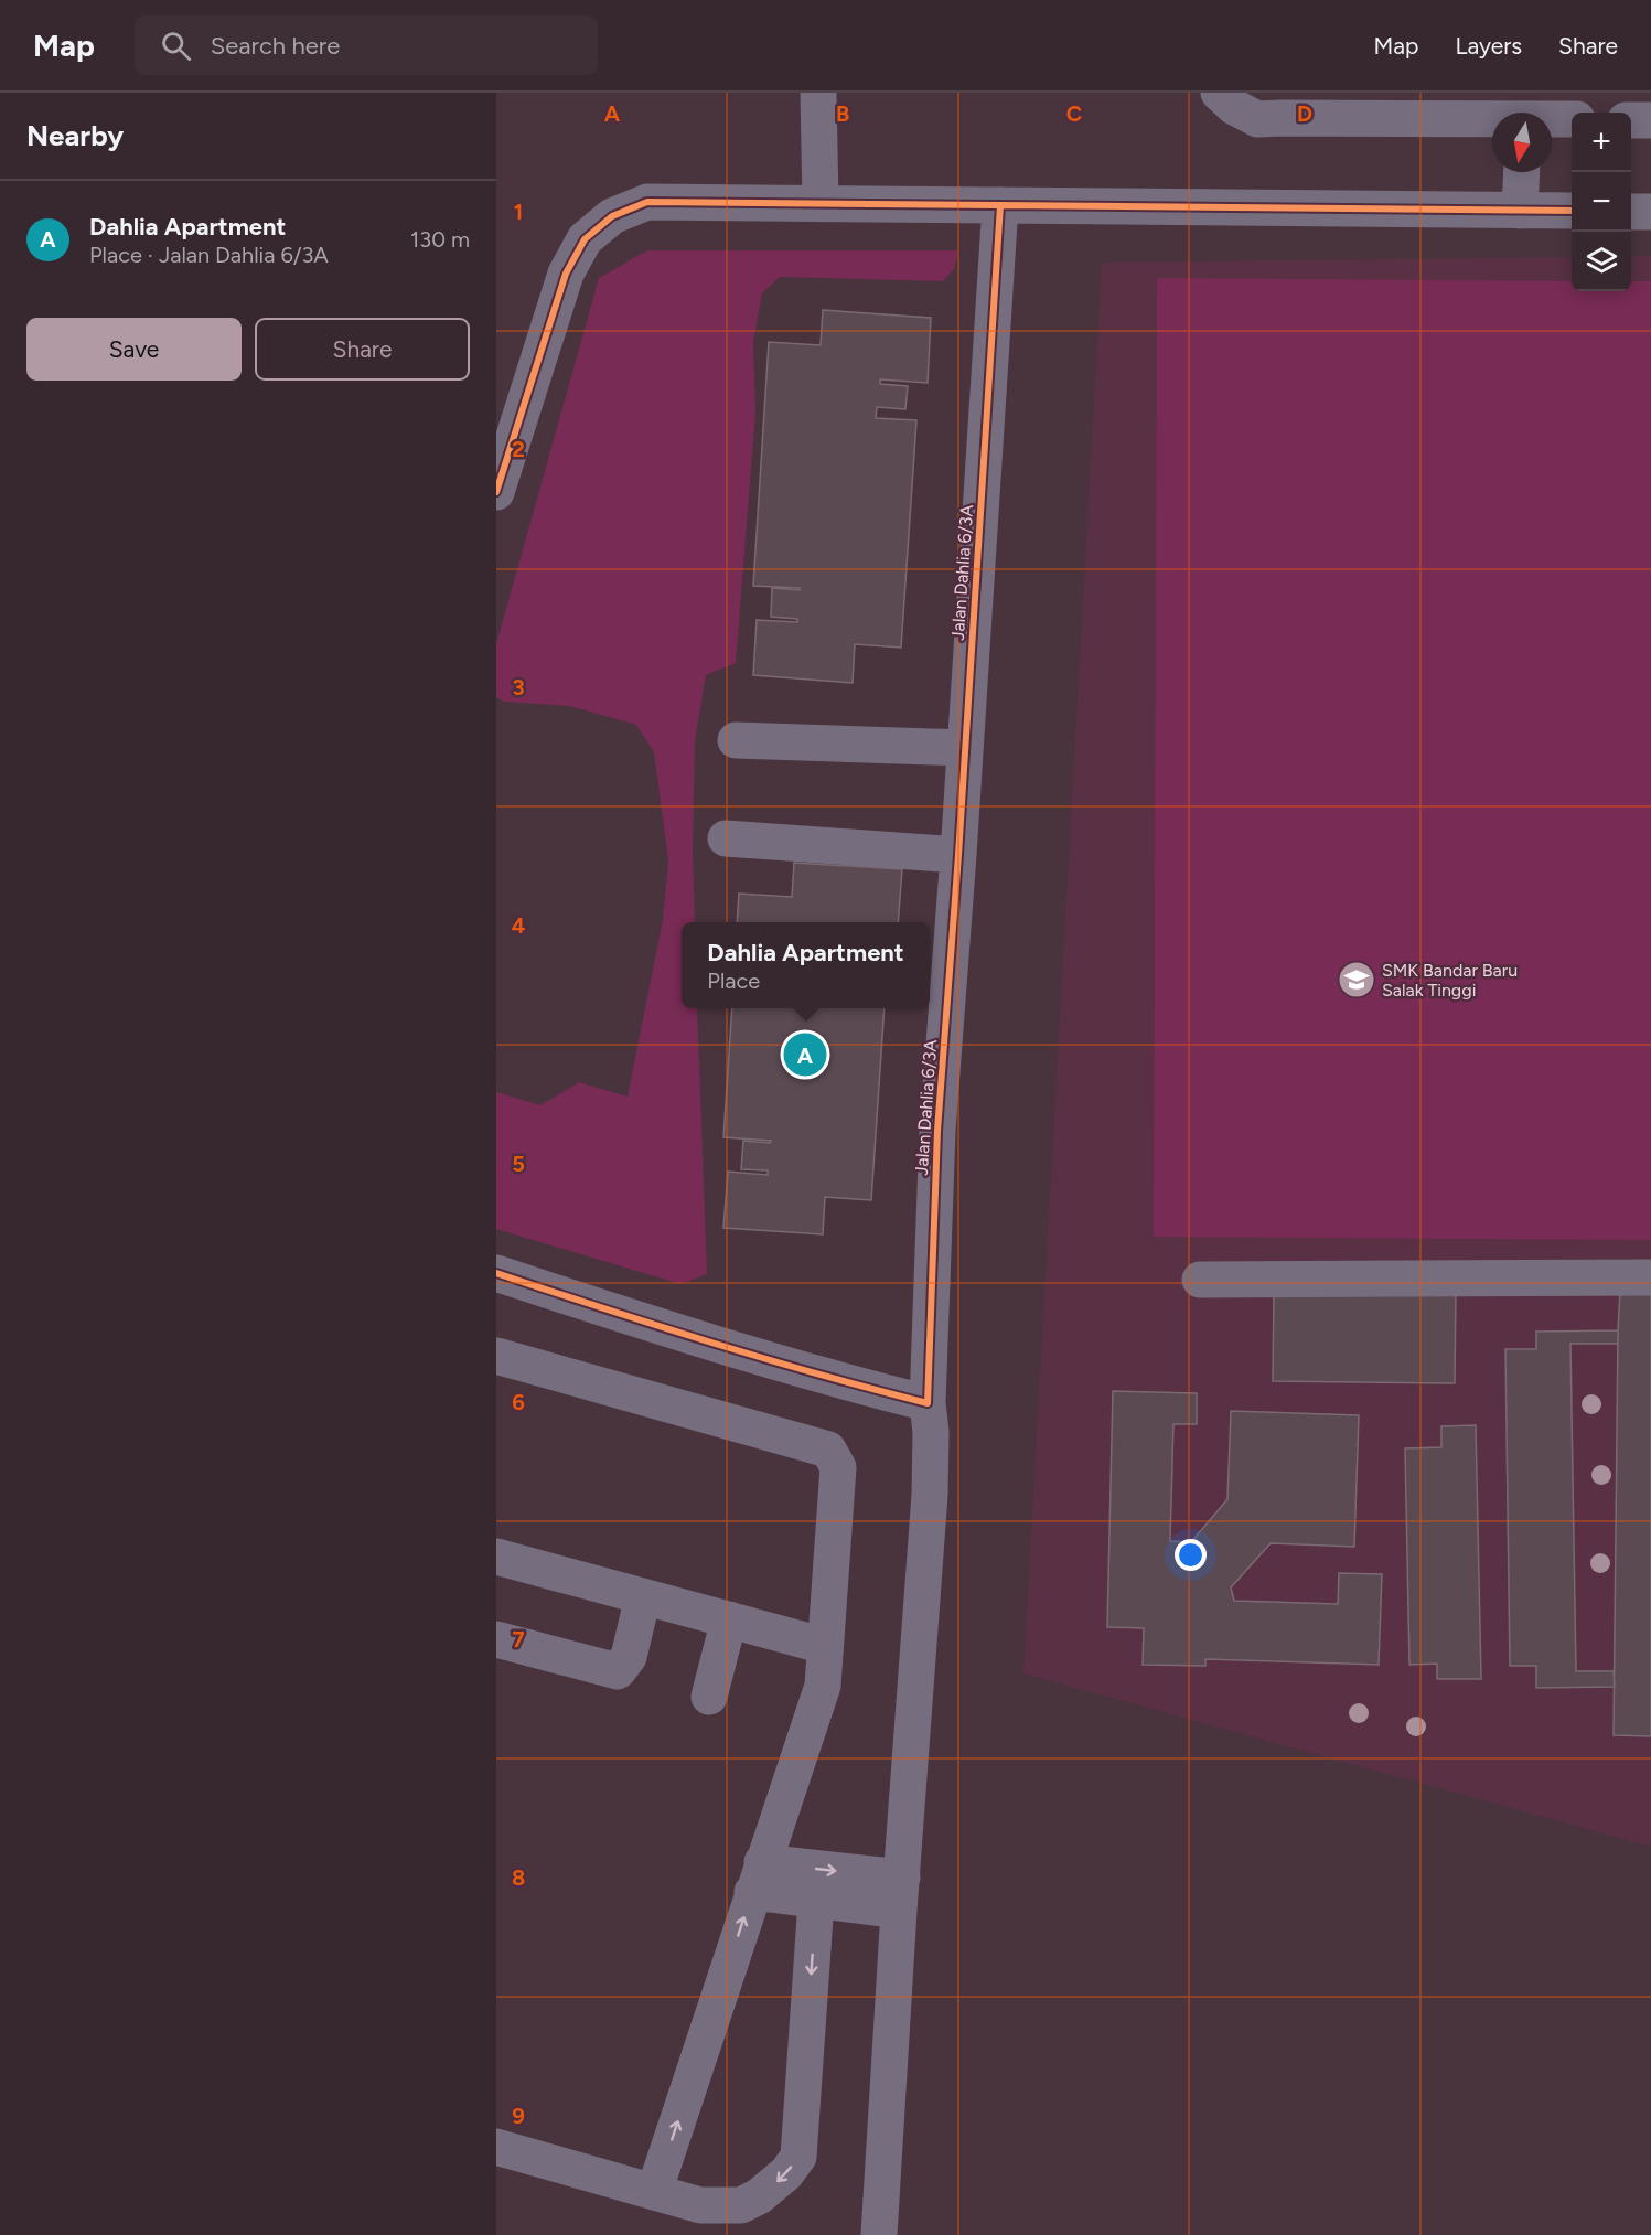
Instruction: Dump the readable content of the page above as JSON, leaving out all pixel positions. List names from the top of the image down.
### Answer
{
  "streets": {
    "street": ["Jalan Dahlia 6/3A"]
  },
  "places": {
    "school or university": ["SMK Bandar Baru Salak Tinggi"]
  },
  "north": "bottom",
  "page": {
    "header": "Map",
    "search": "Search here",
    "nav": ["Map", "Layers", "Share"],
    "heading": "Nearby",
    "map_buttons": ["+", "−"],
    "list": [
      {
        "mark": "A",
        "name": "Dahlia Apartment",
        "note": "Place · Jalan Dahlia 6/3A",
        "value": "130 m"
      }
    ],
    "buttons": ["Save", "Share"],
    "popup": ["Dahlia Apartment", "Place"],
    "pins": "A"
  },
  "grid": {
    "columns": [
      "A",
      "B",
      "C",
      "D"
    ],
    "rows": [
      "1",
      "2",
      "3",
      "4",
      "5",
      "6",
      "7",
      "8",
      "9"
    ]
  }
}
